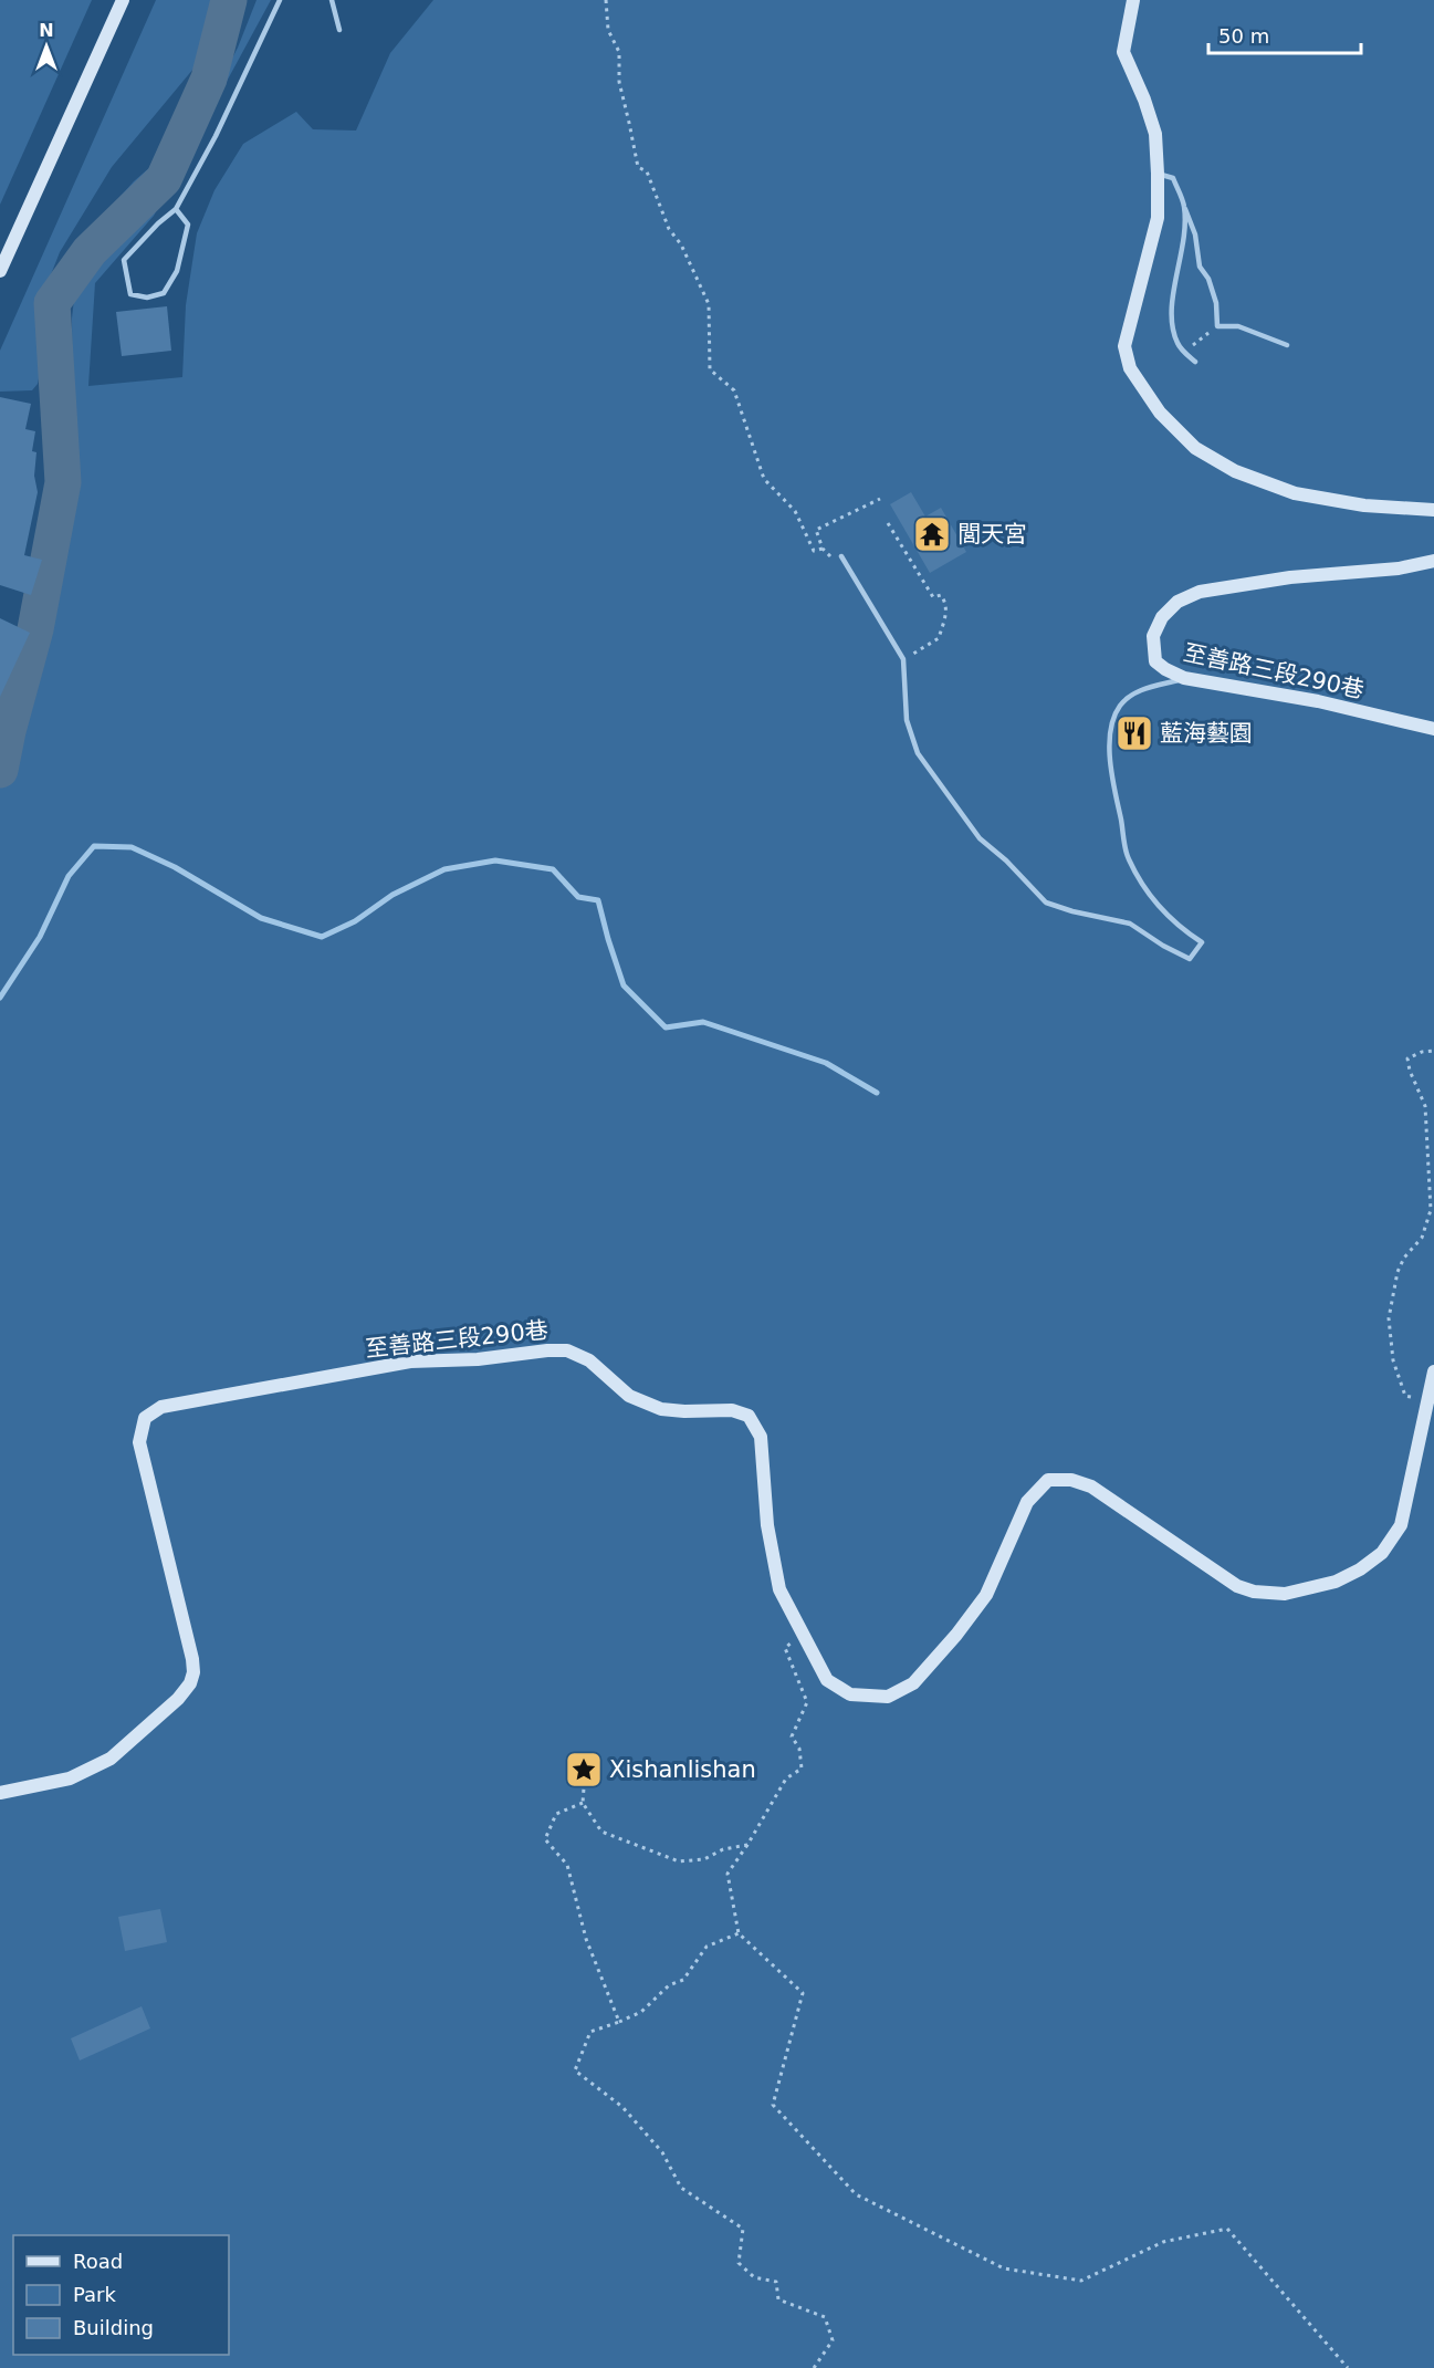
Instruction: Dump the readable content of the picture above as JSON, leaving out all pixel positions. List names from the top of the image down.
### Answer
{
  "streets": {
    "street": ["至善路三段290巷"]
  },
  "places": {
    "temple": ["閭天宮"],
    "restaurant": ["藍海藝園"],
    "place": ["Xishanlishan"]
  },
  "legend": ["Road", "Park", "Building"],
  "scale_bar": "50 m",
  "north": "top"
}
